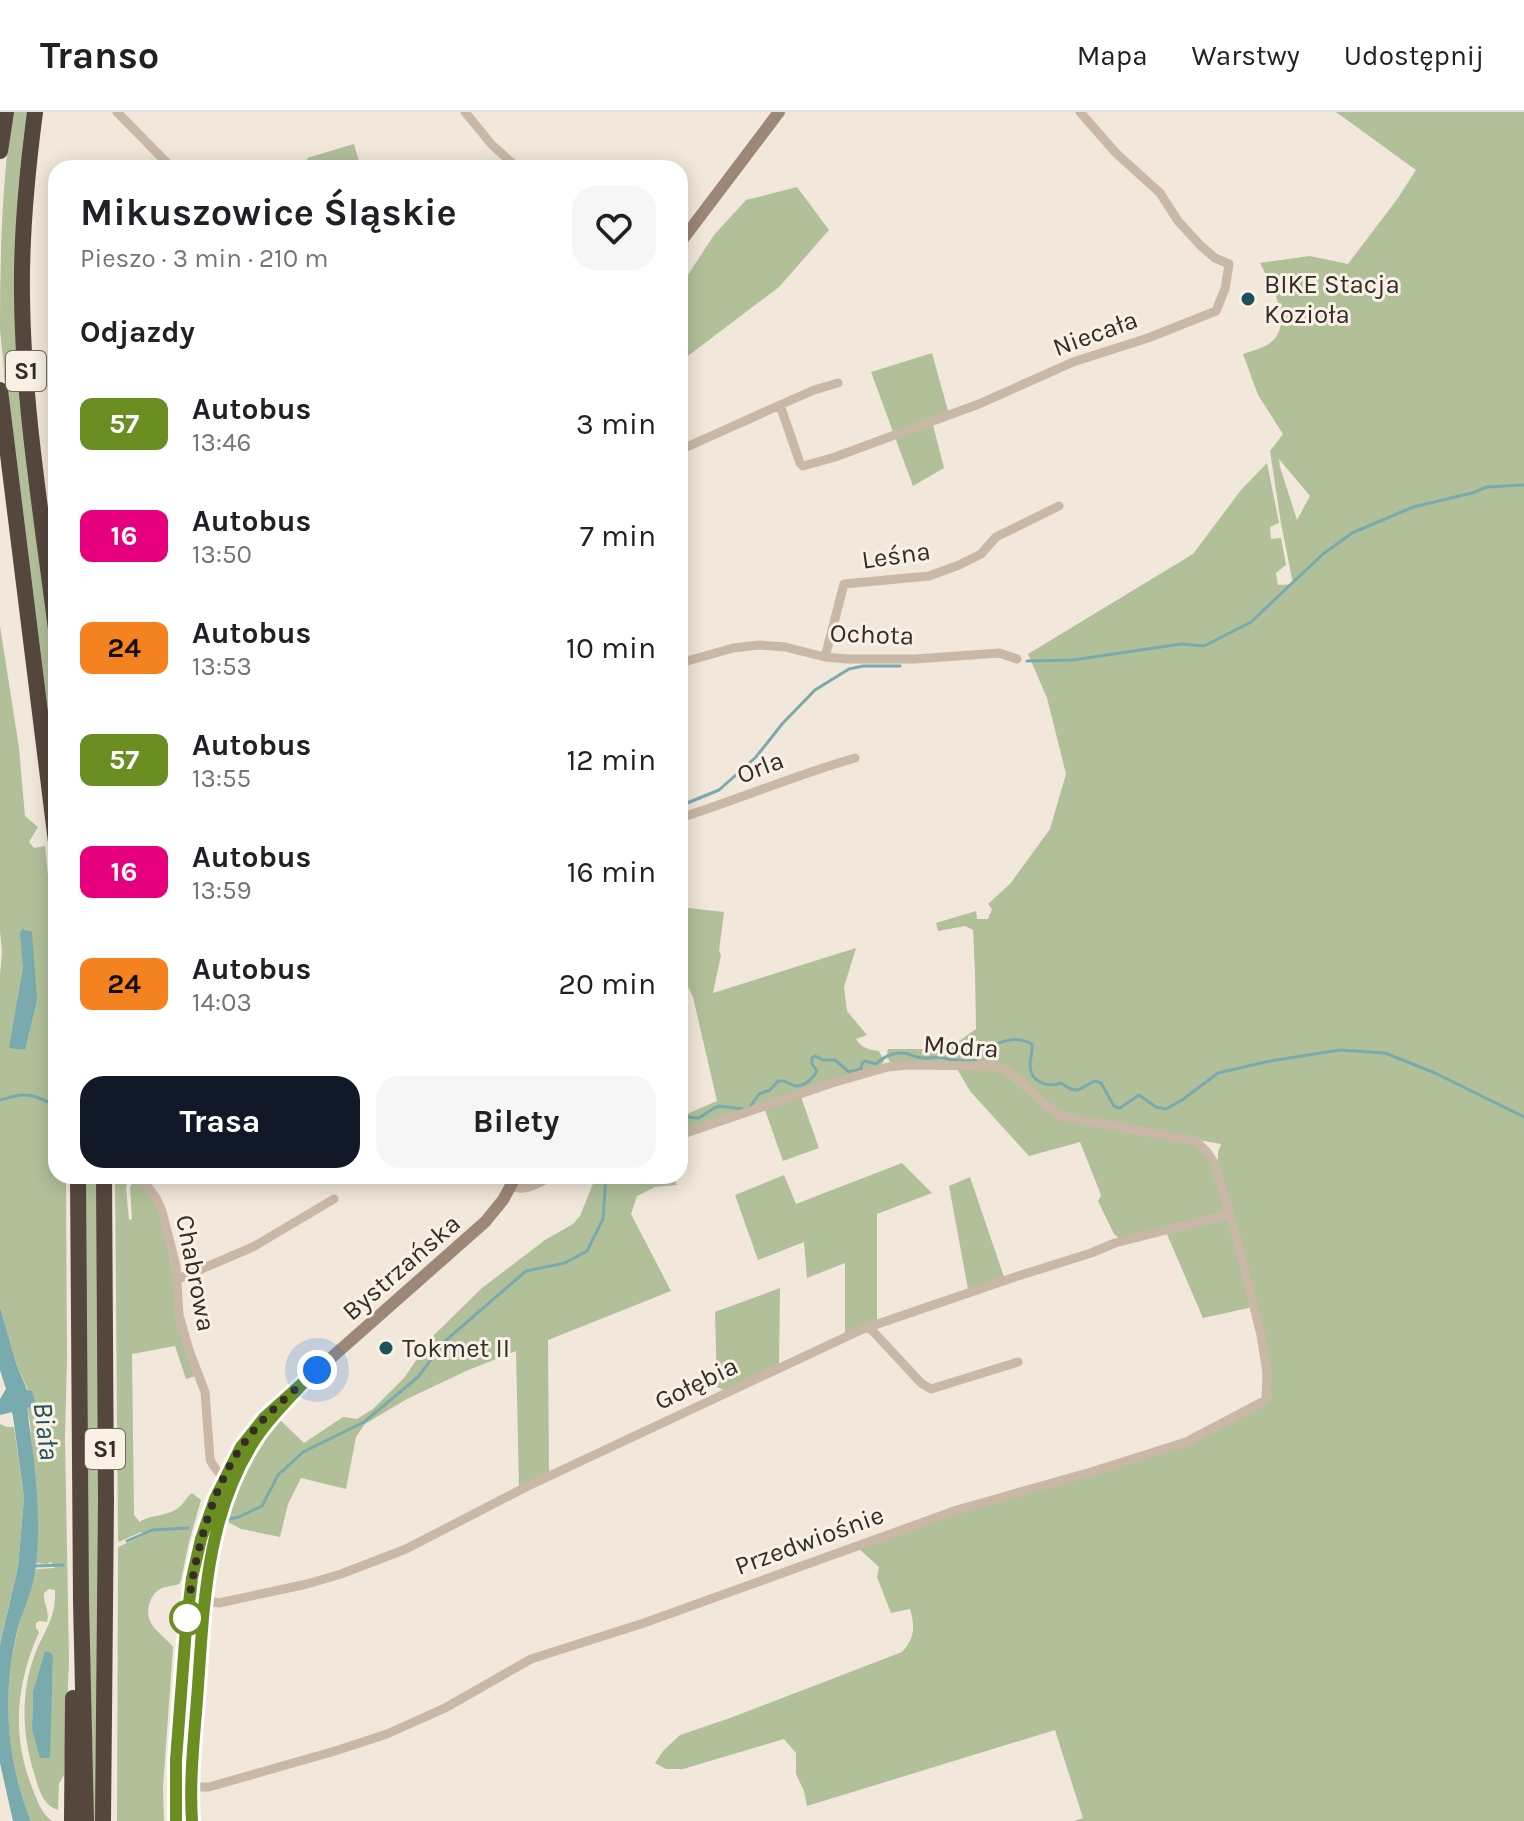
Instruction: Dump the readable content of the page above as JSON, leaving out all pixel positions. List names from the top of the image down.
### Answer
{
  "streets": {
    "highway": ["S1"],
    "main road": ["Bystrzańska"],
    "street": [
      "Niecała",
      "Leśna",
      "Ochota",
      "Orla",
      "Modra",
      "Chabrowa",
      "Gołębia",
      "Przedwiośnie"
    ]
  },
  "crossings": [
    ["Leśna", "Ochota"],
    ["Modra", "Gołębia"],
    ["Modra", "Przedwiośnie"],
    ["Bystrzańska", "Chabrowa"],
    ["Bystrzańska", "Gołębia"],
    ["Bystrzańska", "Przedwiośnie"],
    ["Gołębia", "Przedwiośnie"]
  ],
  "water": ["Biała"],
  "places": ["BIKE Stacja Kozioła", "Tokmet II"],
  "lines": ["bus line 57"],
  "page": {
    "header": "Transo",
    "nav": ["Mapa", "Warstwy", "Udostępnij"],
    "heading": [
      ["Mikuszowice Śląskie", "Pieszo · 3 min · 210 m"],
      "Odjazdy"
    ],
    "list": [
      {
        "mark": "57",
        "name": "Autobus",
        "note": "13:46",
        "value": "3 min"
      },
      {
        "mark": "16",
        "name": "Autobus",
        "note": "13:50",
        "value": "7 min"
      },
      {
        "mark": "24",
        "name": "Autobus",
        "note": "13:53",
        "value": "10 min"
      },
      {
        "mark": "57",
        "name": "Autobus",
        "note": "13:55",
        "value": "12 min"
      },
      {
        "mark": "16",
        "name": "Autobus",
        "note": "13:59",
        "value": "16 min"
      },
      {
        "mark": "24",
        "name": "Autobus",
        "note": "14:03",
        "value": "20 min"
      }
    ],
    "buttons": ["Trasa", "Bilety"]
  }
}
